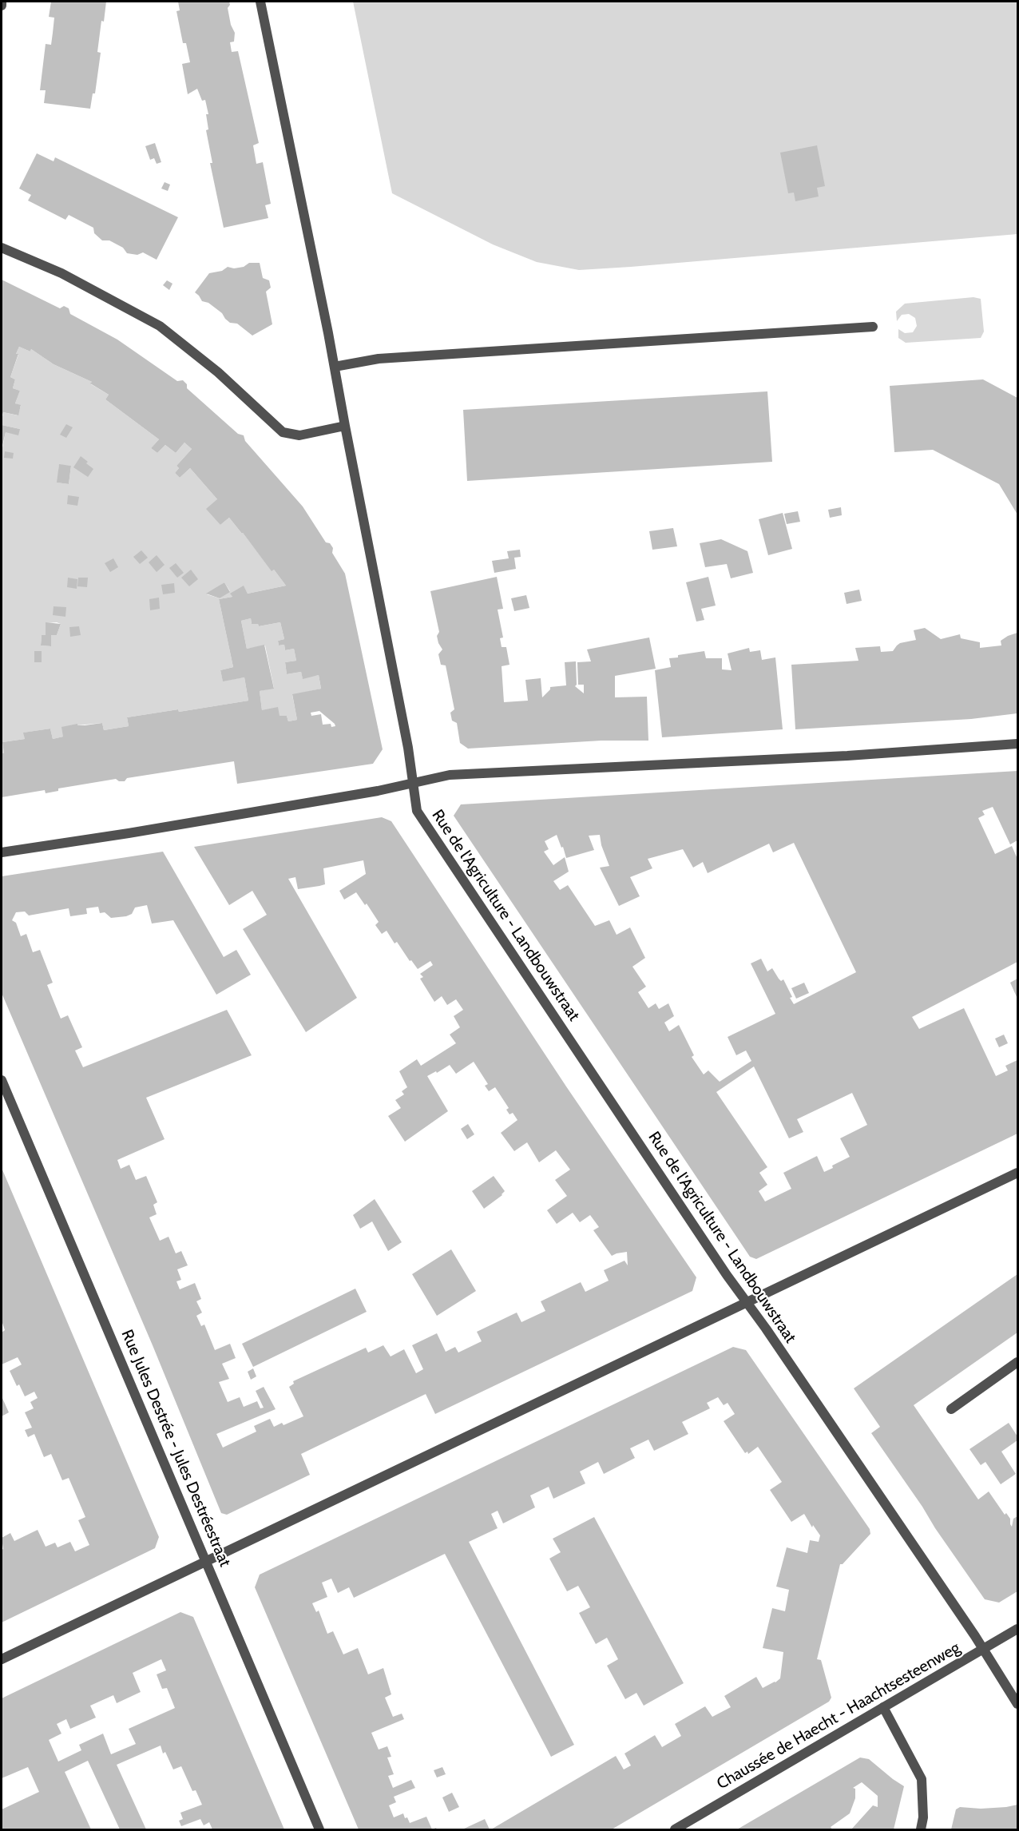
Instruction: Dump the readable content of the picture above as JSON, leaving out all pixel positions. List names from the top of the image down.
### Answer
{
  "streets": {
    "street": ["Rue de l'Agriculture - Landbouwstraat", "Rue Jules Destrée - Jules Destréestraat", "Chaussée de Haecht - Haachtsesteenweg"]
  },
  "crossings": [
    ["Rue de l'Agriculture - Landbouwstraat", "Chaussée de Haecht - Haachtsesteenweg"]
  ]
}
